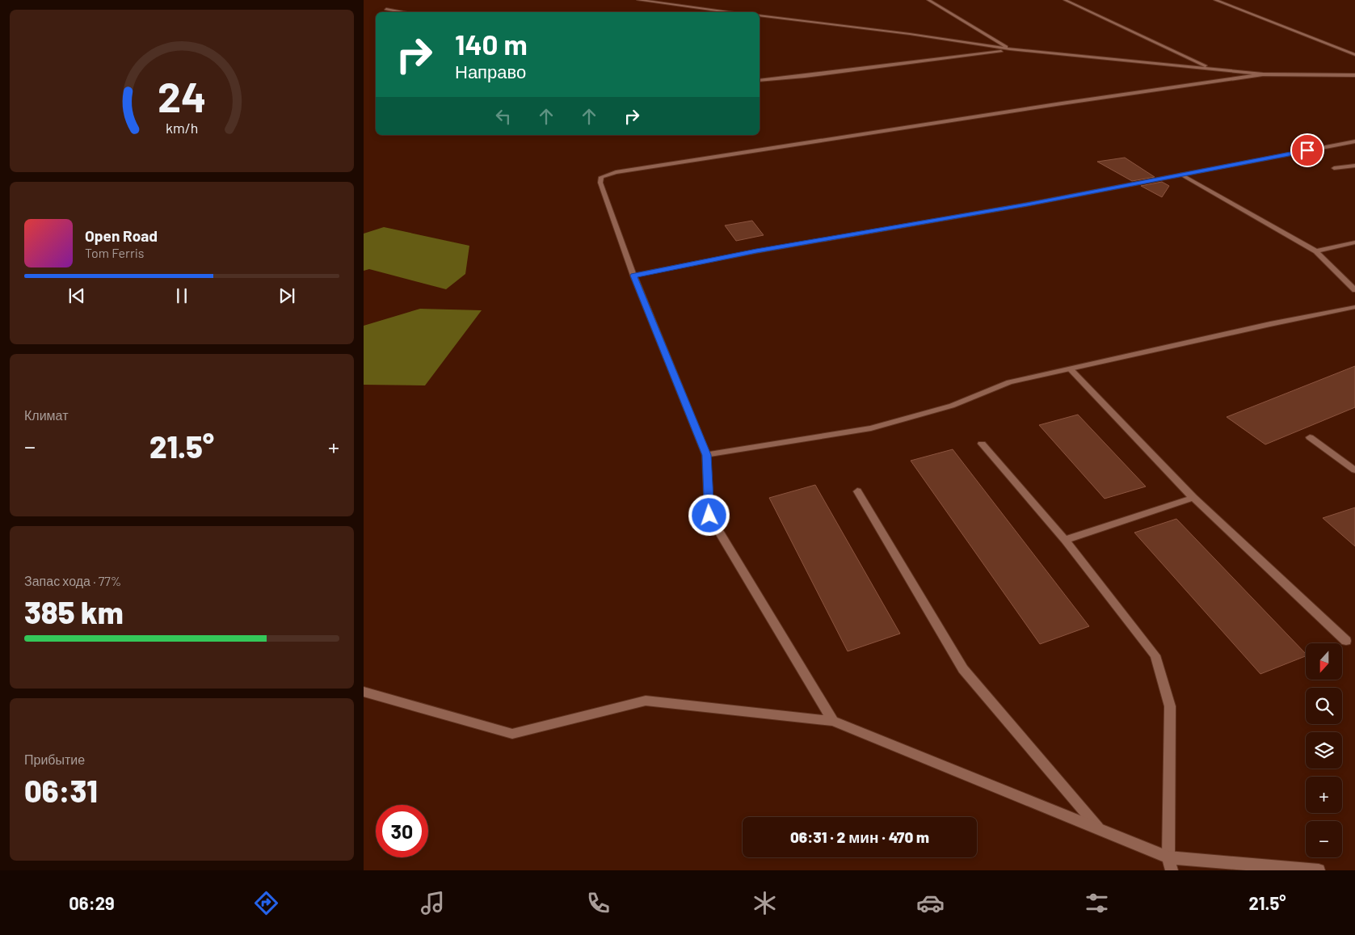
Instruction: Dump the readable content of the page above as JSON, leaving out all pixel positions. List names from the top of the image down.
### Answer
{
  "north": "bottom",
  "page": {
    "turn": ["140 m", "Направо"],
    "song": ["Open Road", "Tom Ferris"],
    "tile": [
      "Климат",
      ["Запас хода · 77%", "385 km"],
      ["Прибытие", "06:31"]
    ],
    "heat": ["−", "21.5°", "+"],
    "map_buttons": ["+", "−"],
    "limit": "30",
    "trip": "06:31 · 2 мин · 470 m",
    "tabs": ["06:29", "21.5°"],
    "gauge": ["24", "km/h"]
  }
}
